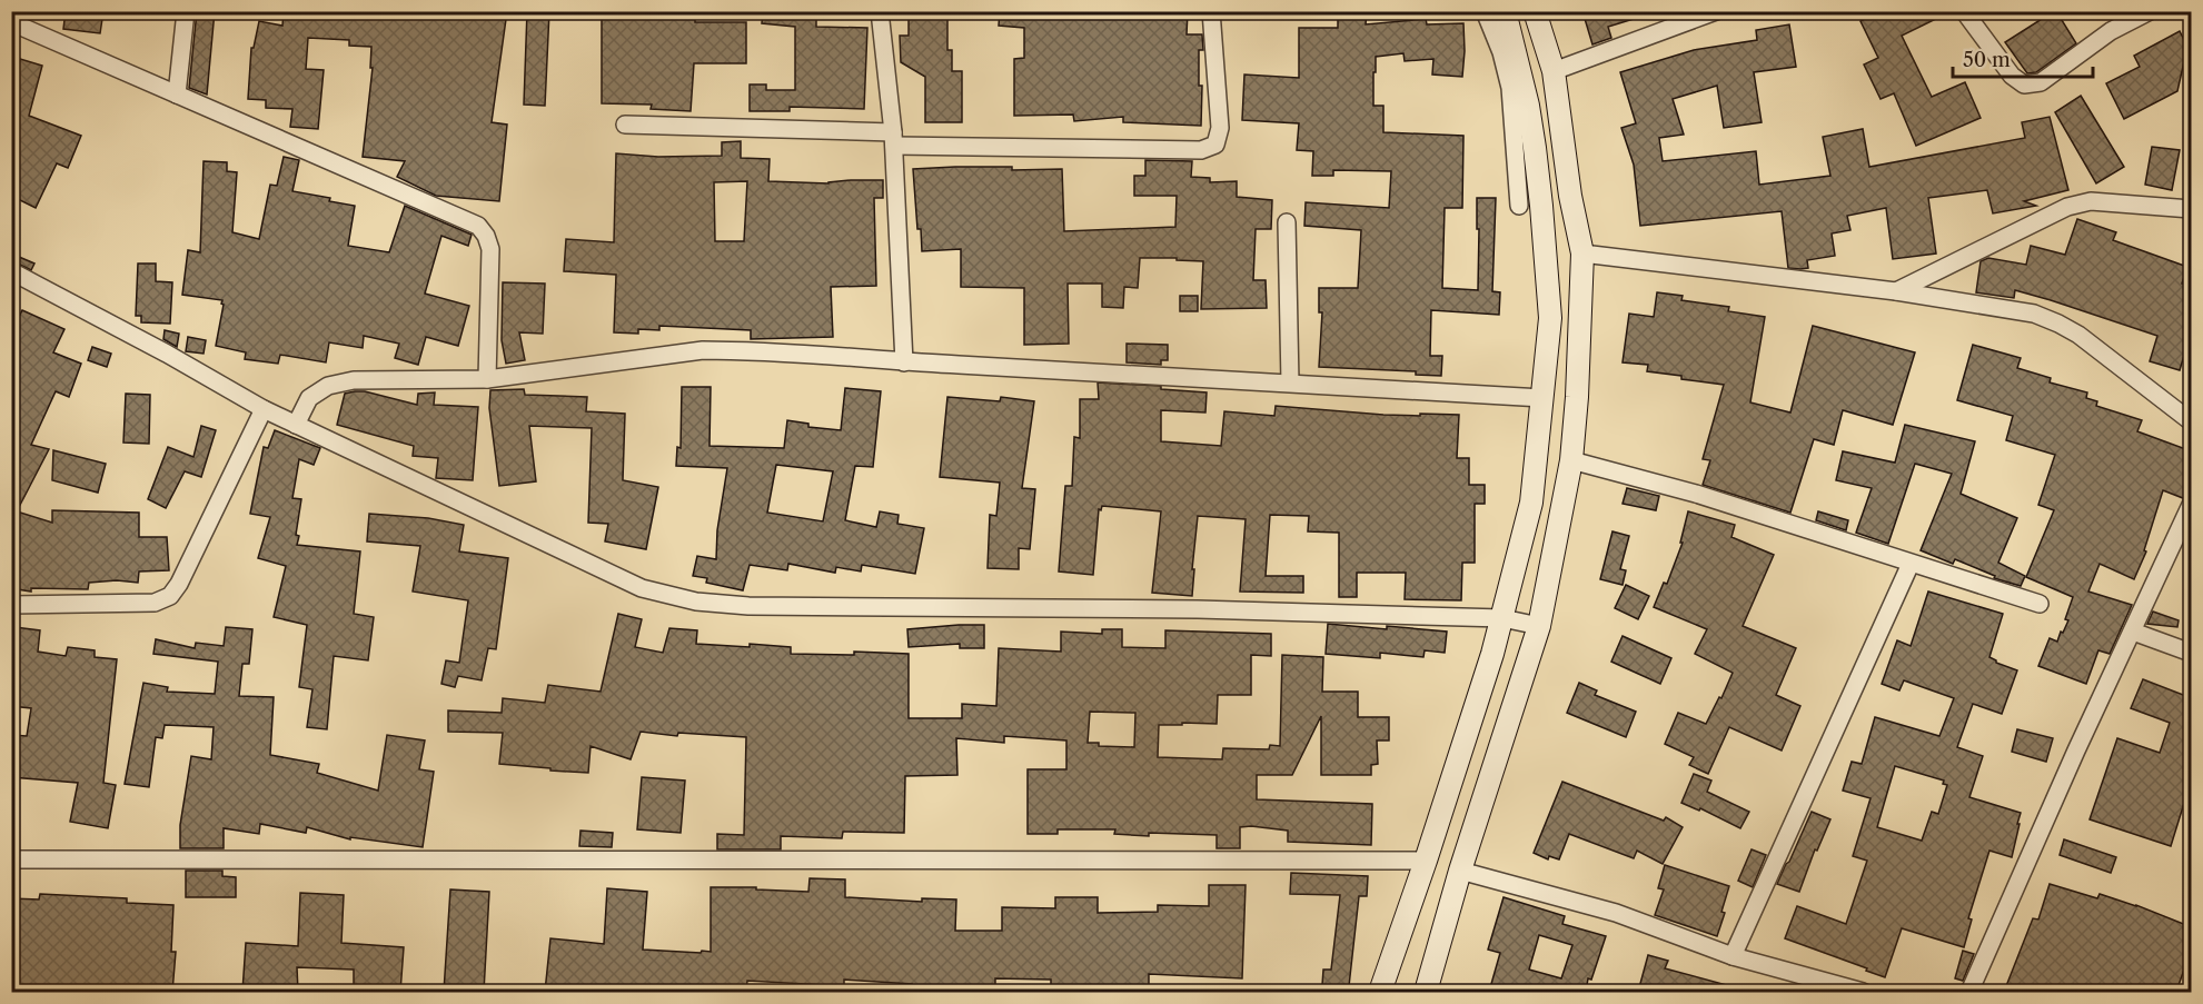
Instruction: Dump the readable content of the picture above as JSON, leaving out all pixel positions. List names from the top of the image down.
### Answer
{
  "scale_bar": "50 m"
}
